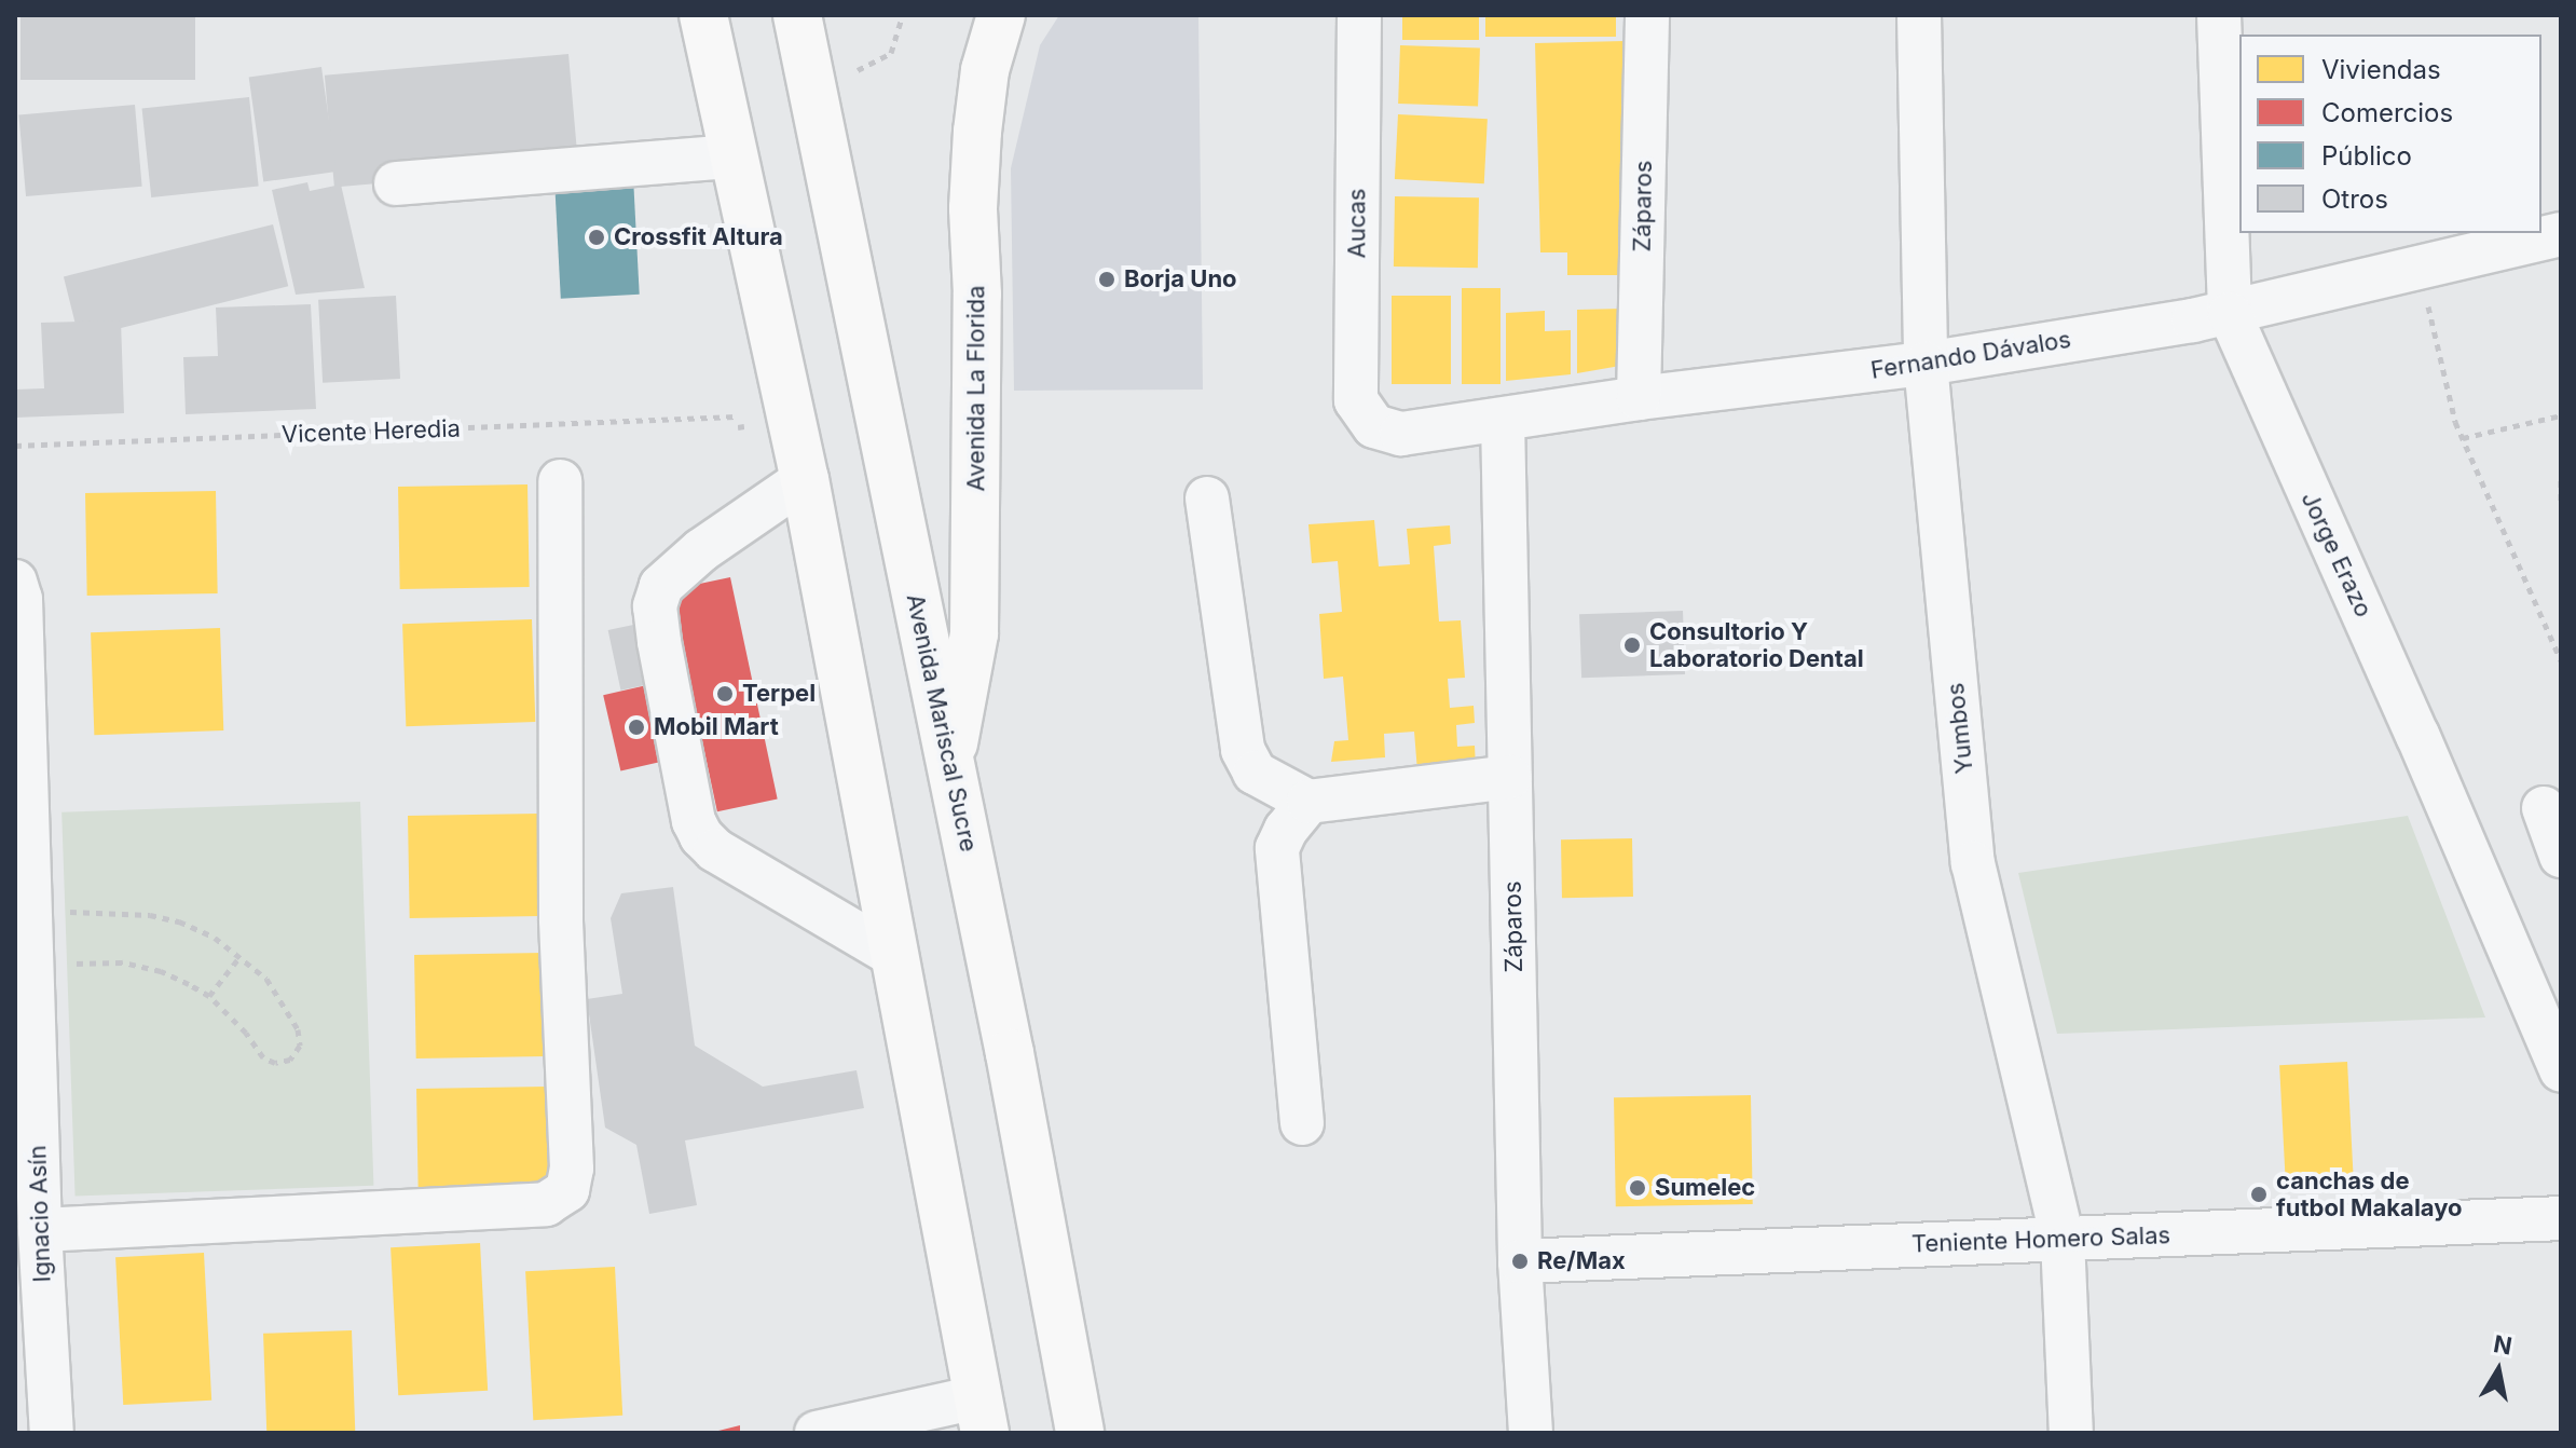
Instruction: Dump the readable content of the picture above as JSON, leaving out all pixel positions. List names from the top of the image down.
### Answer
{
  "streets": {
    "main road": ["Avenida La Florida", "Avenida Mariscal Sucre"],
    "street": [
      "Záparos",
      "Aucas",
      "Fernando Dávalos",
      "Jorge Erazo",
      "Yumbos",
      "Ignacio Asín",
      "Teniente Homero Salas"
    ],
    "path": ["Vicente Heredia"]
  },
  "crossings": [
    ["Záparos", "Fernando Dávalos"],
    ["Záparos", "Teniente Homero Salas"],
    ["Aucas", "Fernando Dávalos"],
    ["Fernando Dávalos", "Jorge Erazo"],
    ["Fernando Dávalos", "Yumbos"],
    ["Avenida La Florida", "Avenida Mariscal Sucre"],
    ["Yumbos", "Teniente Homero Salas"]
  ],
  "places": [
    "Crossfit Altura",
    "Borja Uno",
    "Consultorio Y Laboratorio Dental",
    "Terpel",
    "Mobil Mart",
    "Sumelec",
    "canchas de futbol Makalayo",
    "Re/Max"
  ],
  "legend": [
    "Viviendas",
    "Comercios",
    "Público",
    "Otros"
  ],
  "north": "top"
}
